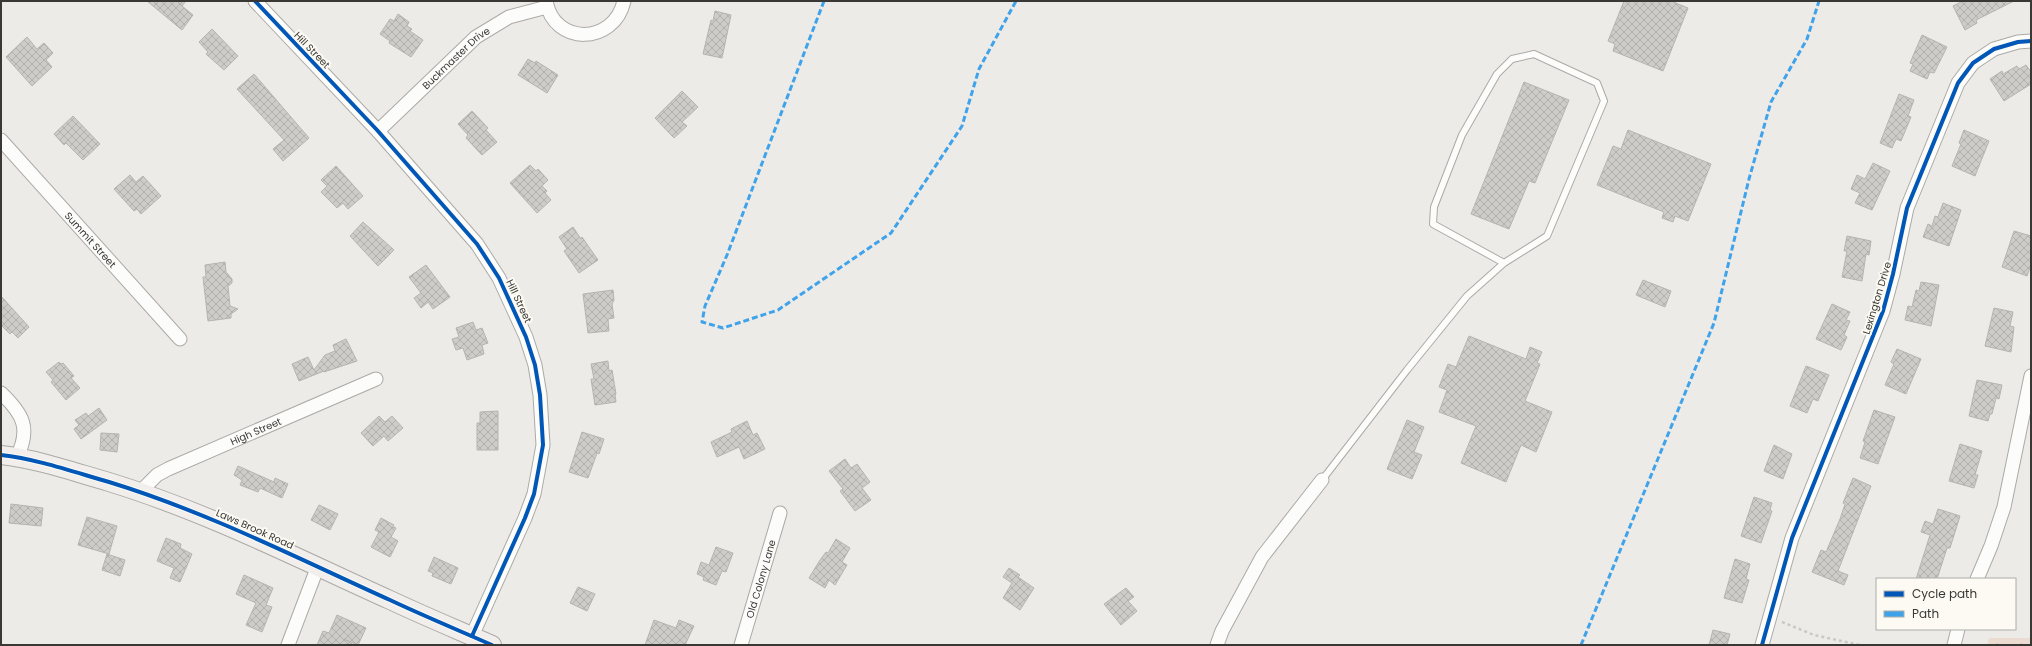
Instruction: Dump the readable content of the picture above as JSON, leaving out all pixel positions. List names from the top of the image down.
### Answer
{
  "streets": {
    "street": [
      "Hill Street",
      "Buckmaster Drive",
      "Summit Street",
      "Lexington Drive",
      "High Street",
      "Laws Brook Road",
      "Old Colony Lane"
    ]
  },
  "crossings": [
    ["Hill Street", "Buckmaster Drive"],
    ["Hill Street", "Laws Brook Road"],
    ["High Street", "Laws Brook Road"]
  ],
  "legend": ["Cycle path", "Path"]
}
